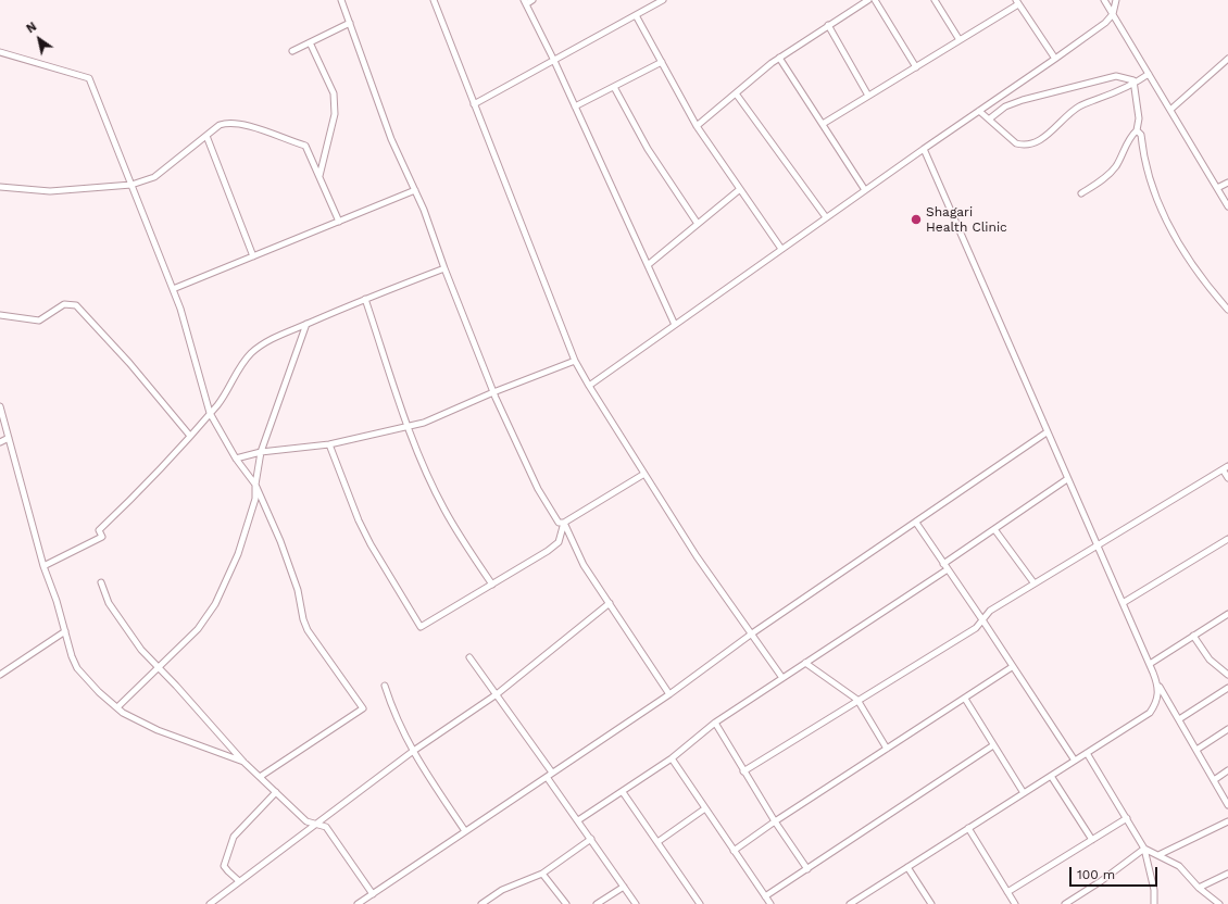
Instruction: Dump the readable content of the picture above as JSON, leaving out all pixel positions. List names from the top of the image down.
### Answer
{
  "places": ["Shagari Health Clinic"],
  "scale_bar": "100 m",
  "north": "top left"
}
